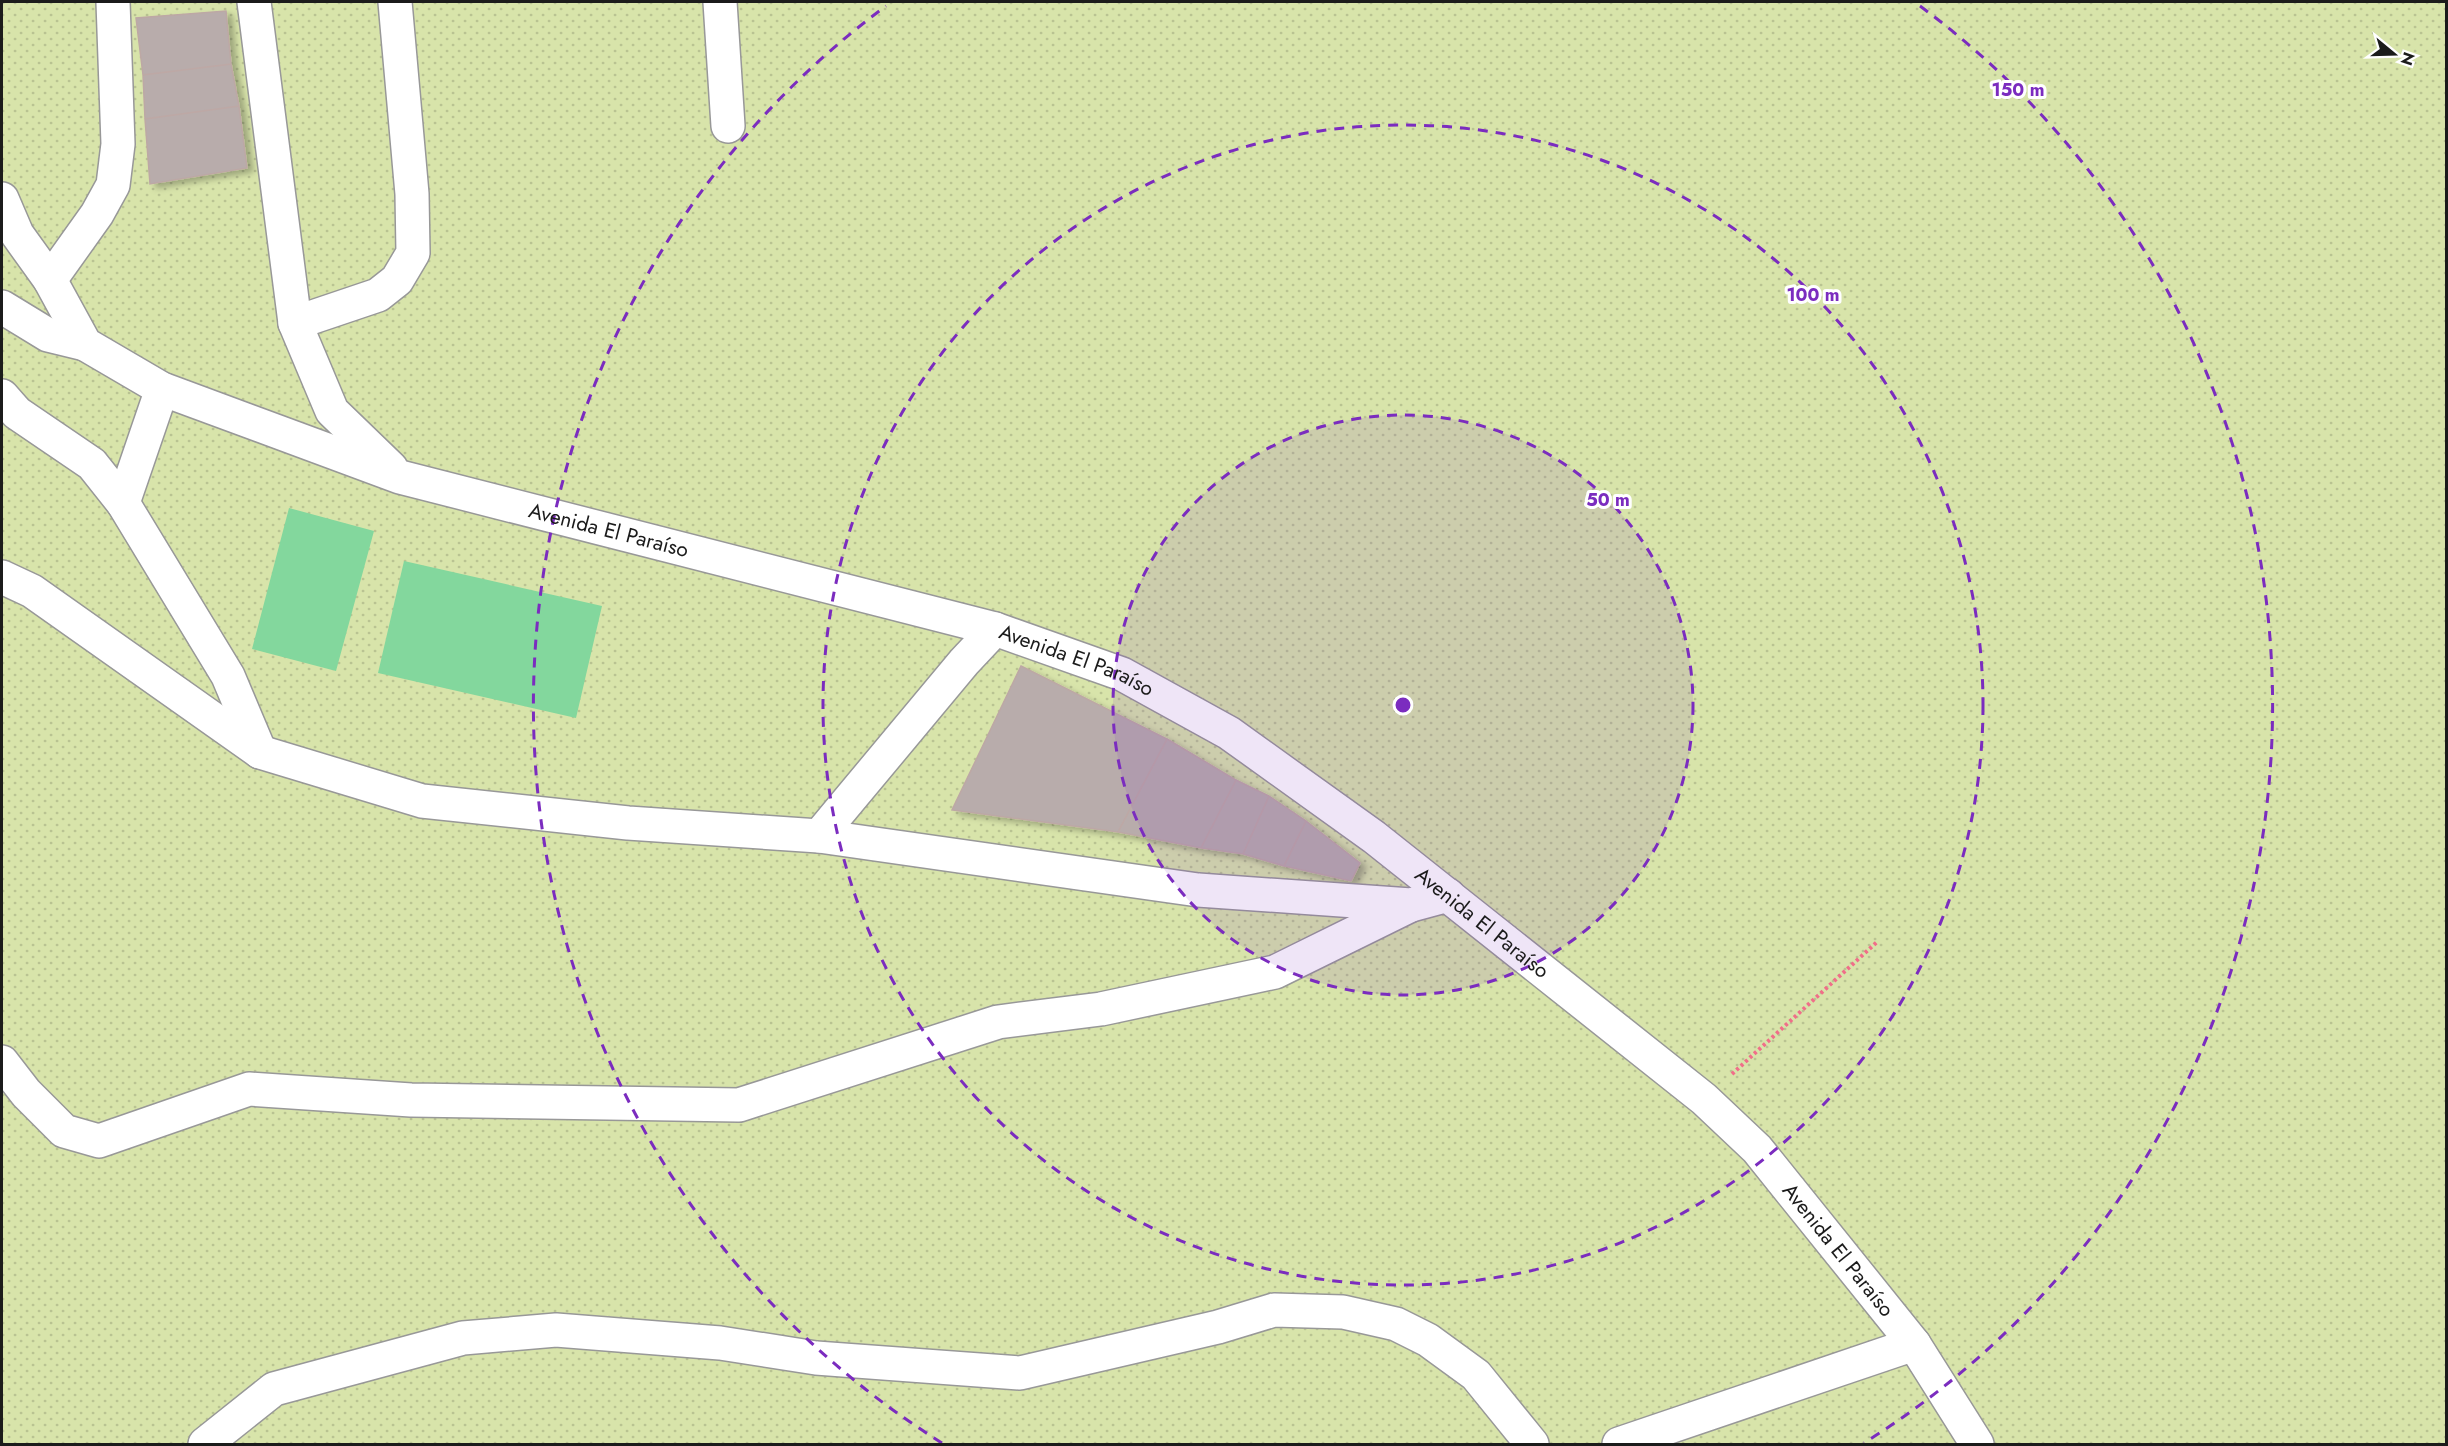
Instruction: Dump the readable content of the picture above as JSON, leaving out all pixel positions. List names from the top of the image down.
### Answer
{
  "streets": {
    "street": ["Avenida El Paraíso"]
  },
  "north": "right",
  "rings": ["150 m", "100 m", "50 m"]
}
